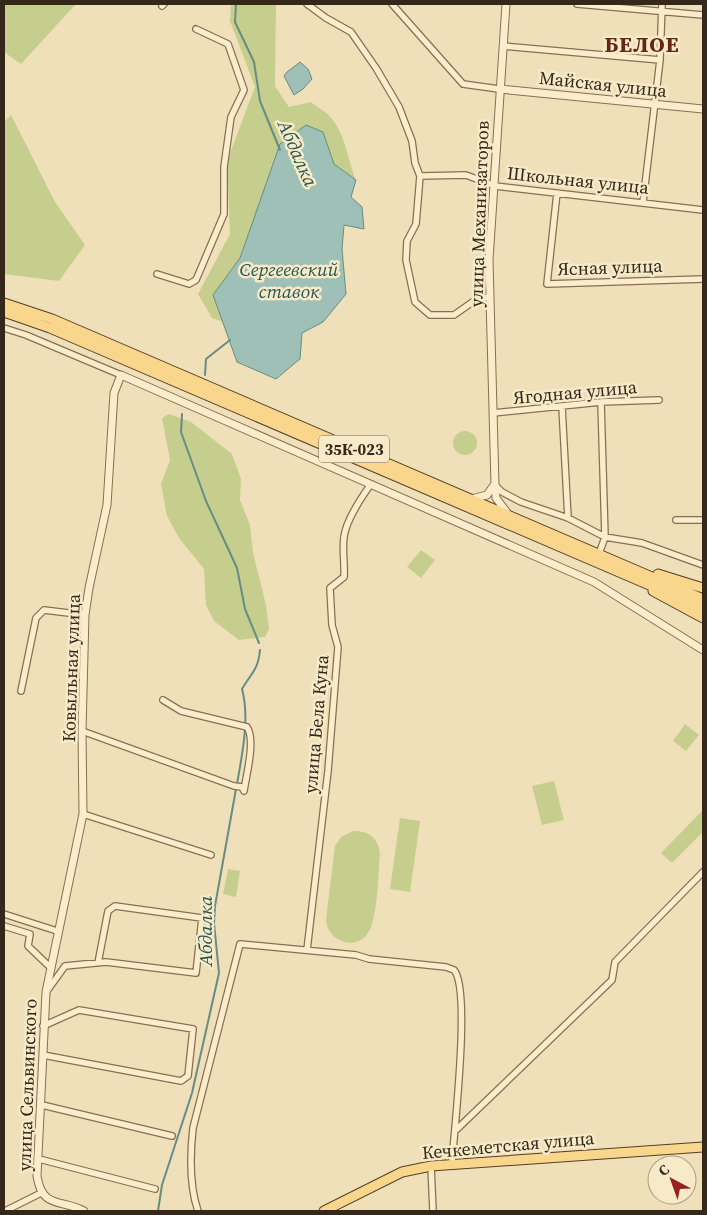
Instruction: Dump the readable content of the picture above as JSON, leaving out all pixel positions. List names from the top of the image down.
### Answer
{
  "streets": {
    "main road": ["35К-023", "Кечкеметская улица"],
    "street": [
      "Майская улица",
      "Школьная улица",
      "улица Механизаторов",
      "Ясная улица",
      "Ягодная улица",
      "Ковыльная улица",
      "улица Бела Куна",
      "улица Сельвинского"
    ]
  },
  "crossings": [
    ["Майская улица", "улица Механизаторов"],
    ["Школьная улица", "улица Механизаторов"],
    ["Школьная улица", "Ясная улица"],
    ["улица Механизаторов", "Ягодная улица"],
    ["улица Механизаторов", "35К-023"],
    ["Ковыльная улица", "улица Сельвинского"]
  ],
  "districts": ["БЕЛОЕ"],
  "water": ["Абдалка", "Сергеевский ставок"],
  "north": "top left"
}
